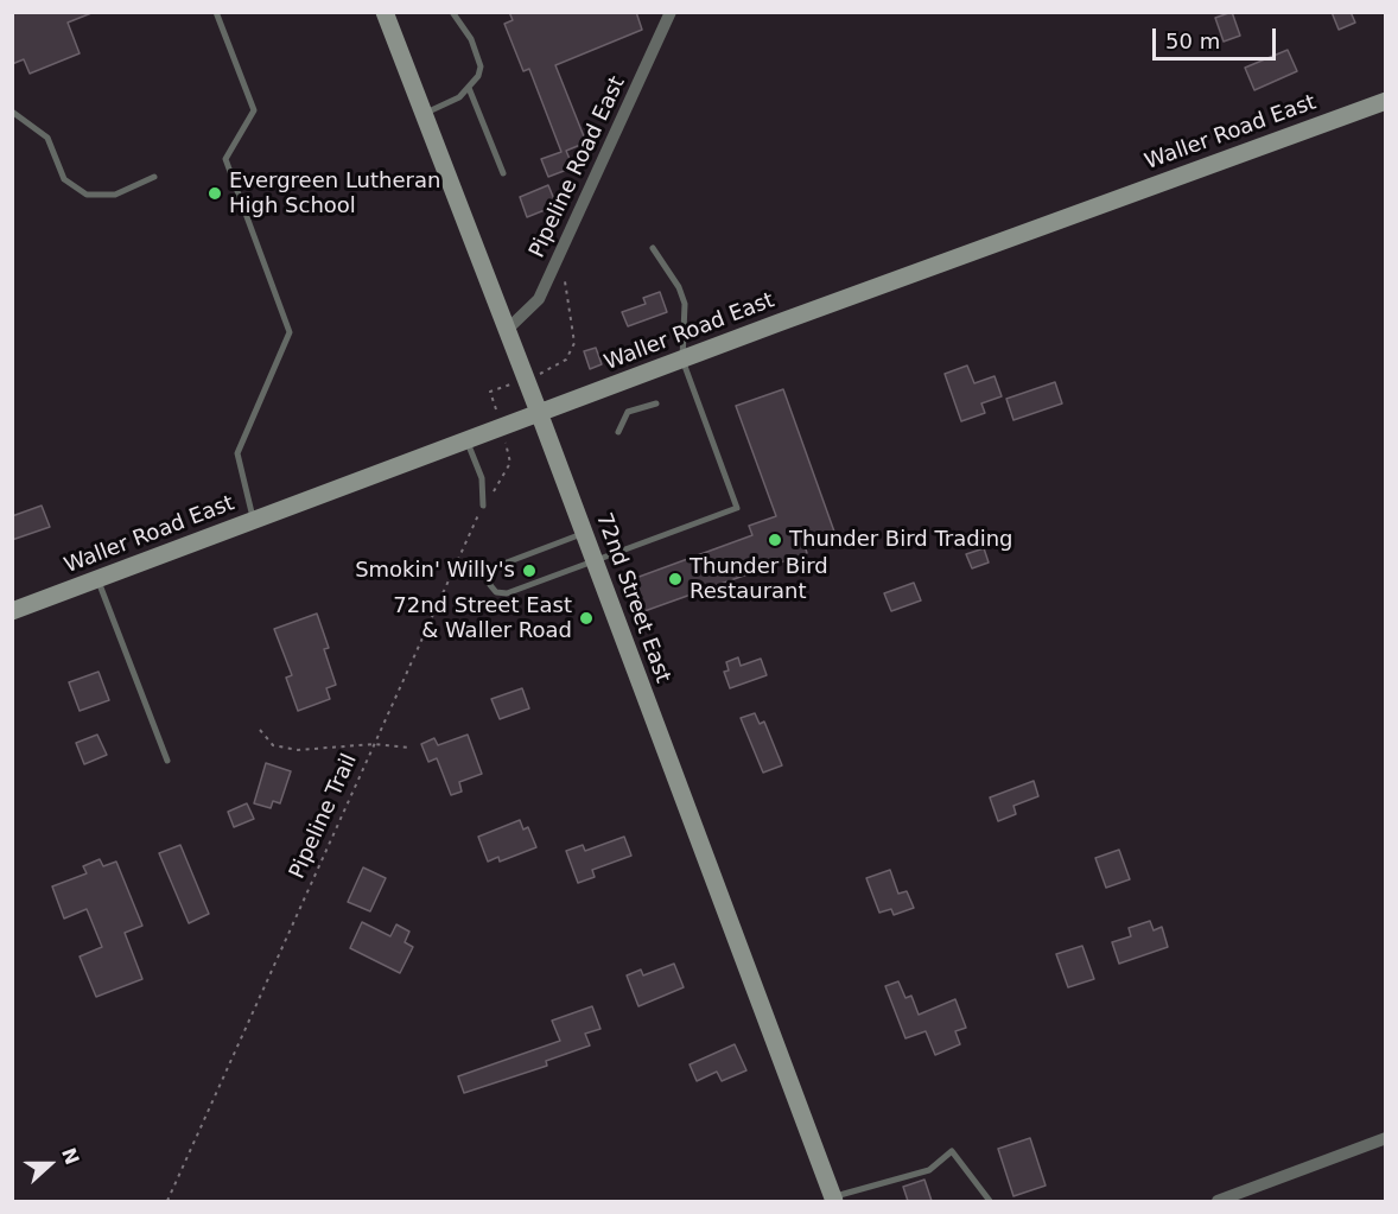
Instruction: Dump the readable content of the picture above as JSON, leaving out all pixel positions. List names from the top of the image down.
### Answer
{
  "streets": {
    "street": ["Waller Road East", "Pipeline Road East", "72nd Street East"],
    "path": ["Pipeline Trail"]
  },
  "crossings": [
    ["Waller Road East", "72nd Street East"],
    ["Pipeline Road East", "72nd Street East"]
  ],
  "places": [
    "Evergreen Lutheran High School",
    "Thunder Bird Trading",
    "Smokin' Willy's",
    "Thunder Bird Restaurant",
    "72nd Street East & Waller Road"
  ],
  "scale_bar": "50 m",
  "north": "right"
}
